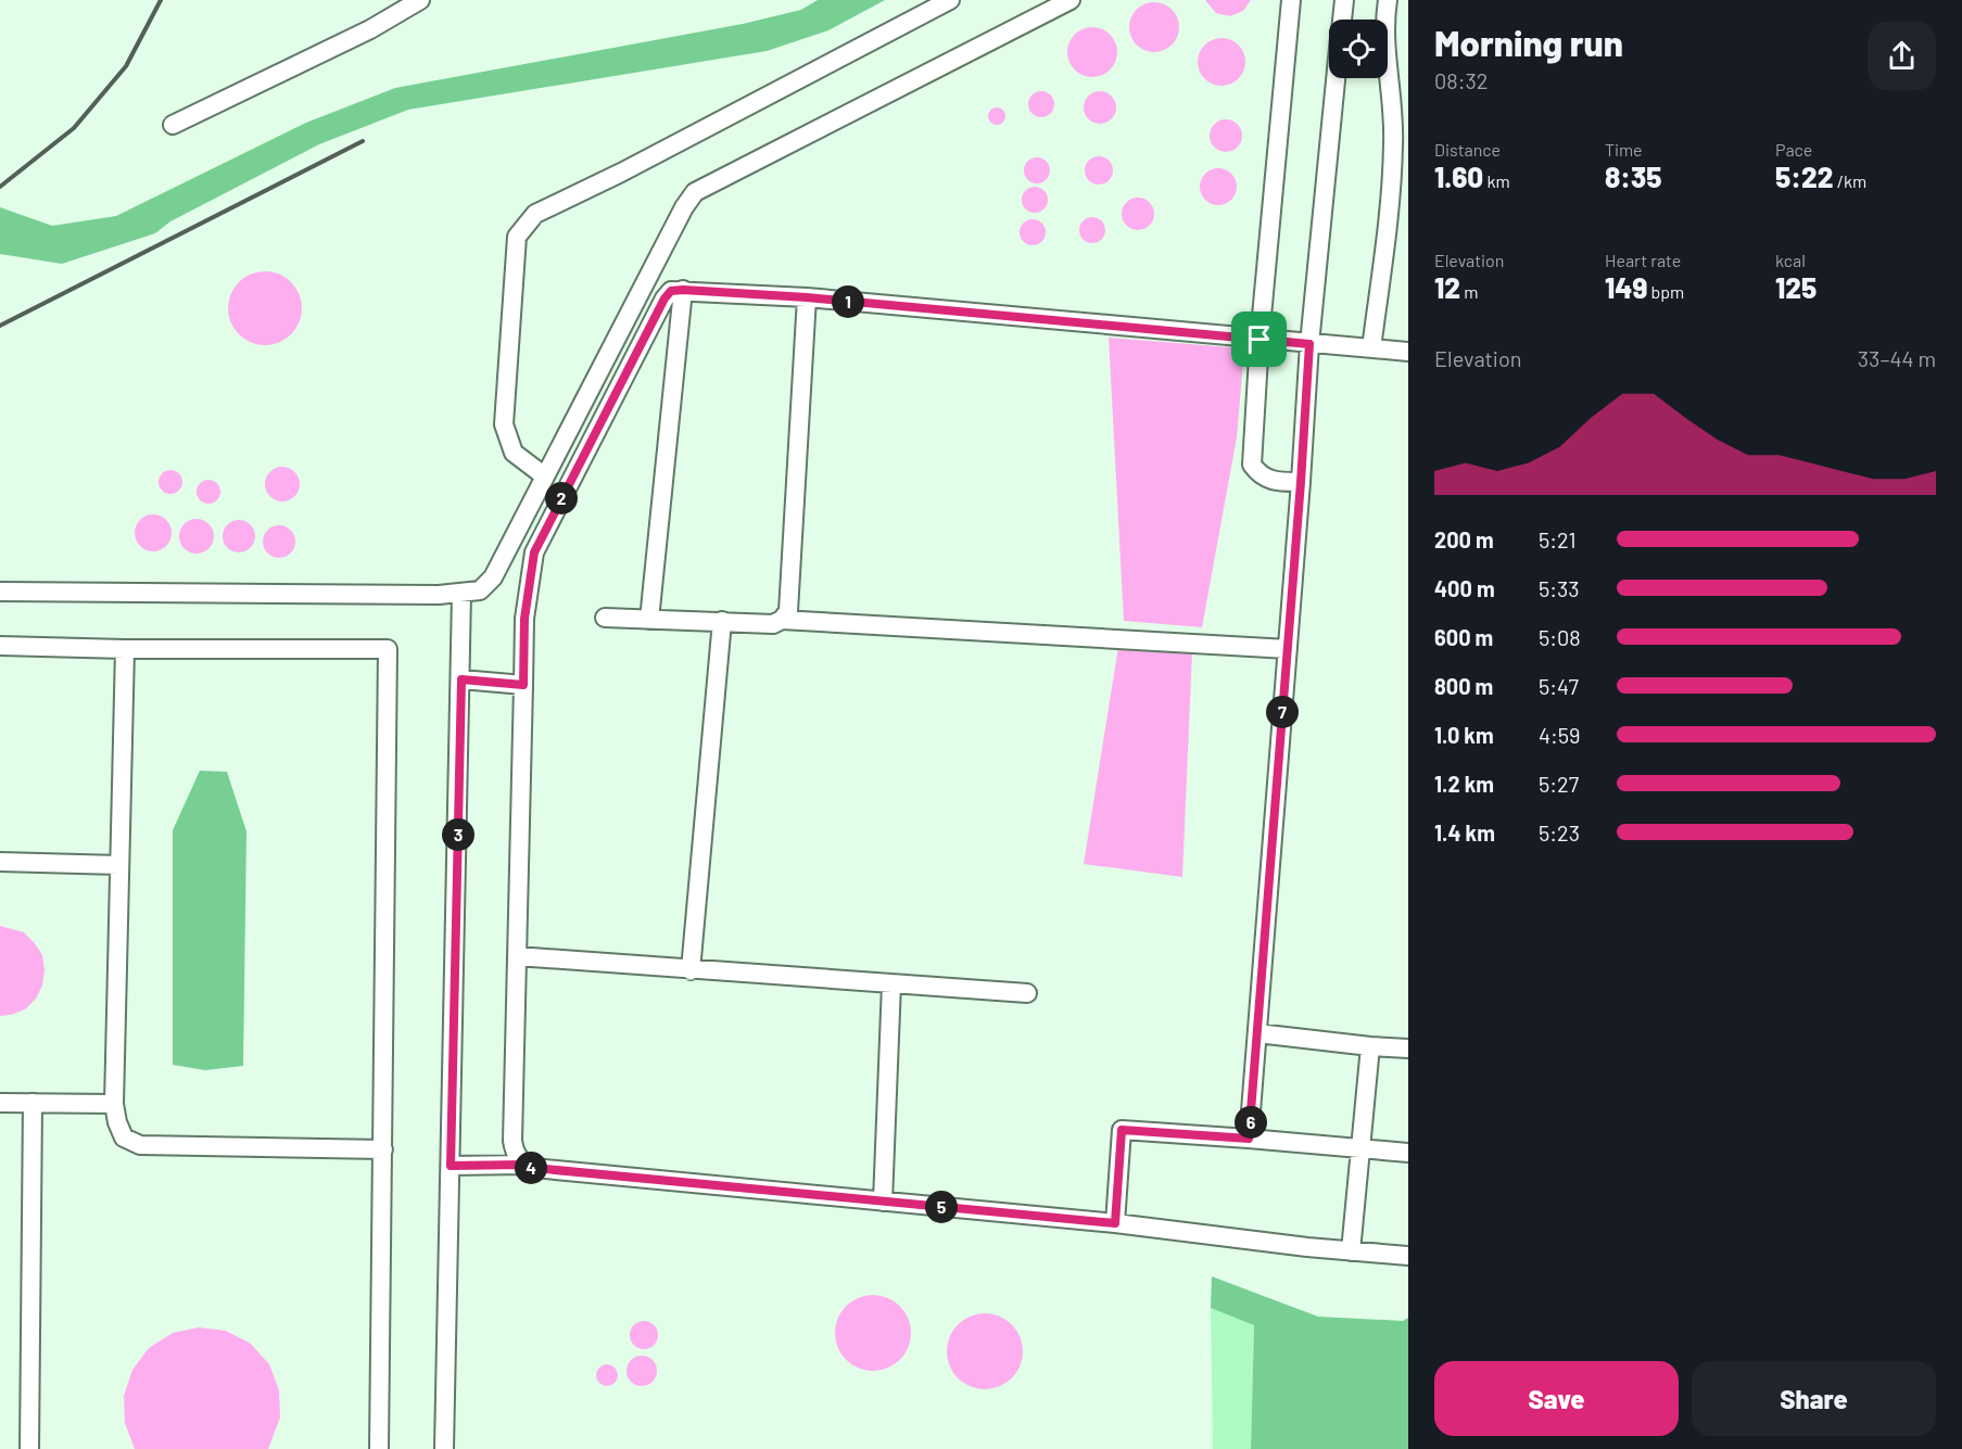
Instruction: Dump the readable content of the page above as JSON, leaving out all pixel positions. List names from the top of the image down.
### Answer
{
  "page": {
    "heading": ["Morning run", "08:32"],
    "stats": [
      ["Distance", "1.60 km"],
      ["Time", "8:35"],
      ["Pace", "5:22 /km"],
      ["Elevation", "12 m"],
      ["Heart rate", "149 bpm"],
      ["kcal", "125"]
    ],
    "pins": [
      "1",
      "2",
      "7",
      "3",
      "6",
      "4",
      "5"
    ],
    "chart": ["Elevation", "33–44 m"],
    "list": [
      {
        "name": "200 m",
        "note": "5:21"
      },
      {
        "name": "400 m",
        "note": "5:33"
      },
      {
        "name": "600 m",
        "note": "5:08"
      },
      {
        "name": "800 m",
        "note": "5:47"
      },
      {
        "name": "1.0 km",
        "note": "4:59"
      },
      {
        "name": "1.2 km",
        "note": "5:27"
      },
      {
        "name": "1.4 km",
        "note": "5:23"
      }
    ],
    "buttons": ["Save", "Share"]
  }
}
